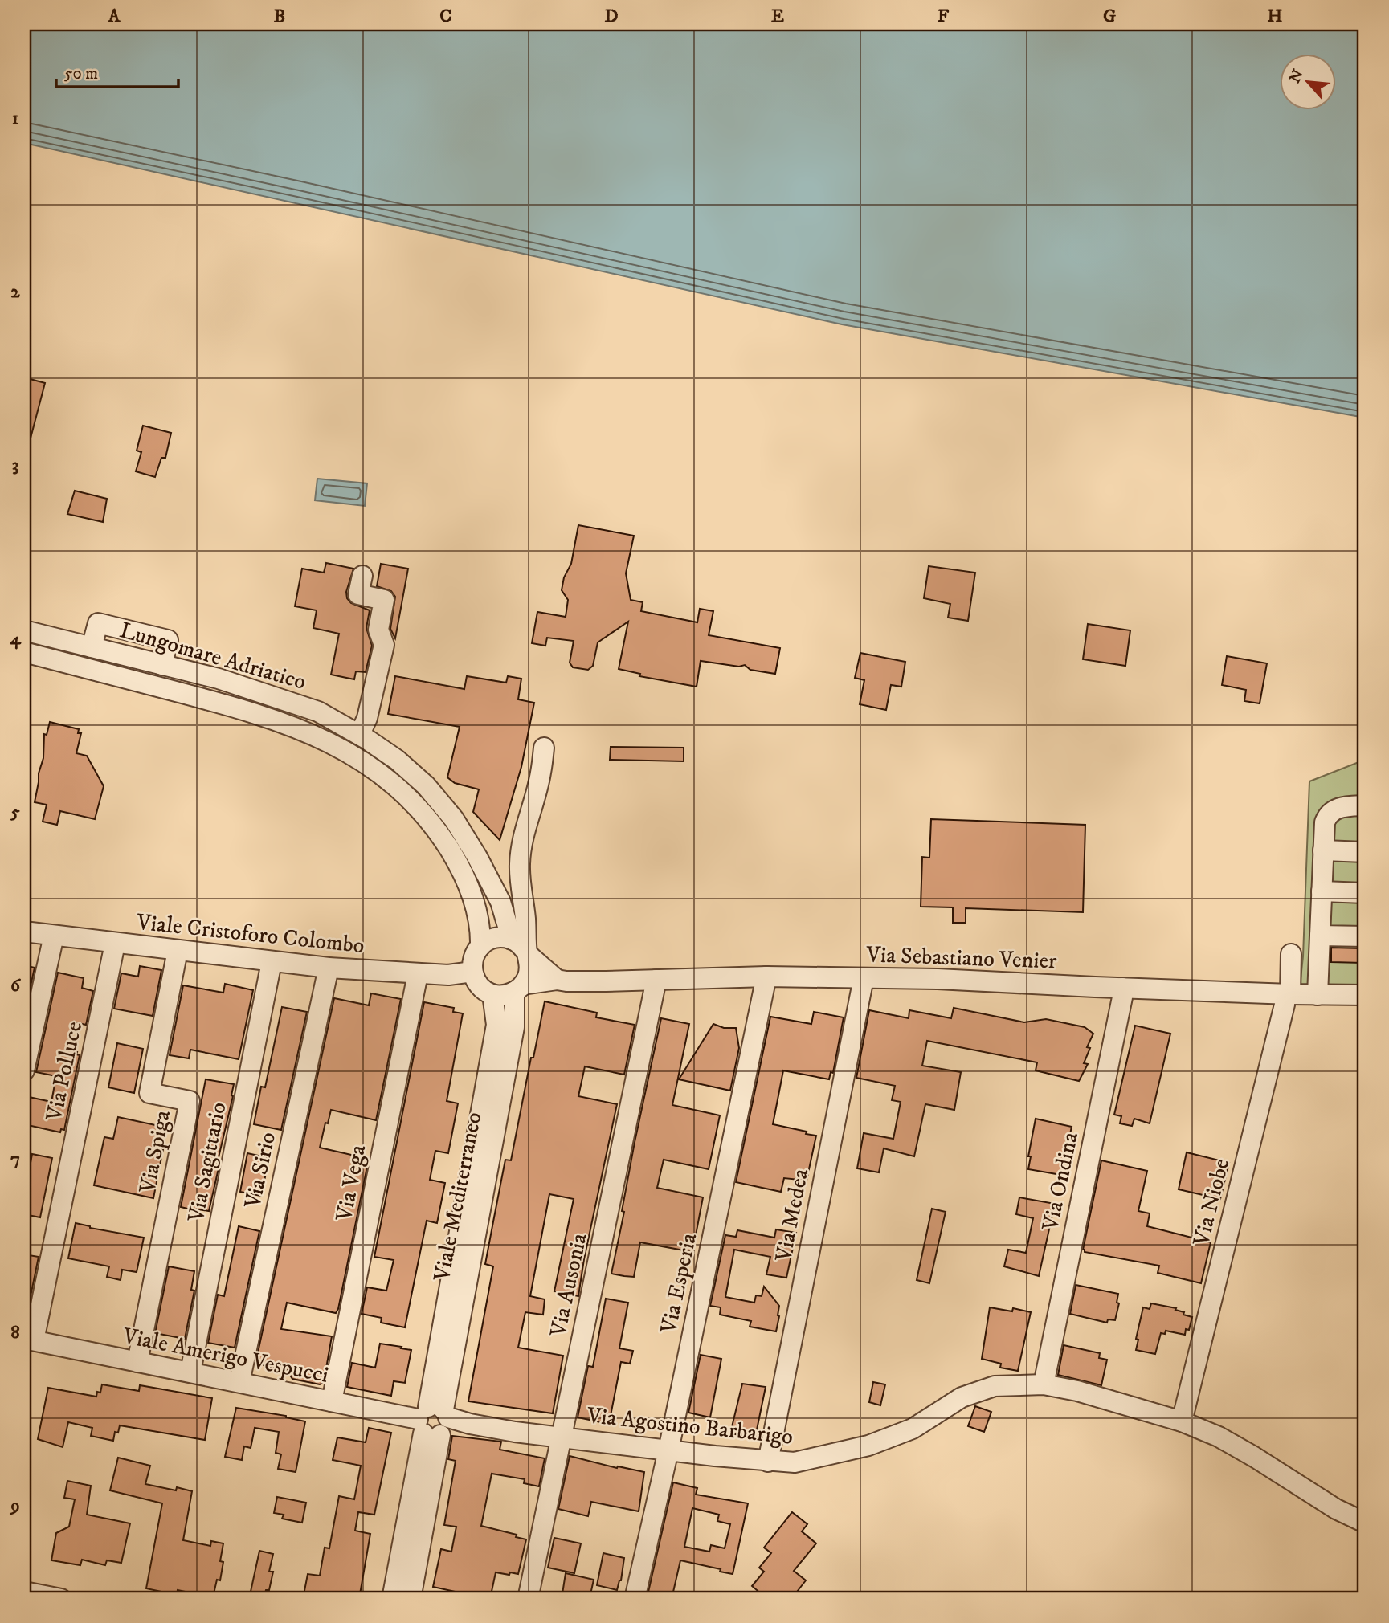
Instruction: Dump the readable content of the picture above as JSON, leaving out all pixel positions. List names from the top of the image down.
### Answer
{
  "streets": {
    "street": [
      "Lungomare Adriatico",
      "Viale Cristoforo Colombo",
      "Via Sebastiano Venier",
      "Via Polluce",
      "Via Spiga",
      "Via Sagittario",
      "Via Sirio",
      "Via Ondina",
      "Via Vega",
      "Viale Mediterraneo",
      "Via Niobe",
      "Via Medea",
      "Via Esperia",
      "Via Ausonia",
      "Viale Amerigo Vespucci",
      "Via Agostino Barbarigo"
    ]
  },
  "crossings": [
    ["Lungomare Adriatico", "Viale Cristoforo Colombo"],
    ["Lungomare Adriatico", "Via Sebastiano Venier"],
    ["Lungomare Adriatico", "Viale Mediterraneo"],
    ["Viale Cristoforo Colombo", "Via Sebastiano Venier"],
    ["Viale Cristoforo Colombo", "Via Polluce"],
    ["Viale Cristoforo Colombo", "Via Spiga"],
    ["Viale Cristoforo Colombo", "Via Sagittario"],
    ["Viale Cristoforo Colombo", "Via Sirio"],
    ["Viale Cristoforo Colombo", "Via Vega"],
    ["Viale Cristoforo Colombo", "Viale Mediterraneo"],
    ["Via Sebastiano Venier", "Via Ondina"],
    ["Via Sebastiano Venier", "Viale Mediterraneo"],
    ["Via Sebastiano Venier", "Via Niobe"],
    ["Via Sebastiano Venier", "Via Medea"],
    ["Via Sebastiano Venier", "Via Esperia"],
    ["Via Sebastiano Venier", "Via Ausonia"],
    ["Via Polluce", "Viale Amerigo Vespucci"],
    ["Via Spiga", "Viale Amerigo Vespucci"],
    ["Via Sagittario", "Viale Amerigo Vespucci"],
    ["Via Sirio", "Viale Amerigo Vespucci"],
    ["Via Ondina", "Via Agostino Barbarigo"],
    ["Via Vega", "Viale Amerigo Vespucci"],
    ["Viale Mediterraneo", "Viale Amerigo Vespucci"],
    ["Viale Mediterraneo", "Via Agostino Barbarigo"],
    ["Via Niobe", "Via Agostino Barbarigo"],
    ["Via Medea", "Via Agostino Barbarigo"],
    ["Via Esperia", "Via Agostino Barbarigo"],
    ["Via Ausonia", "Via Agostino Barbarigo"],
    ["Viale Amerigo Vespucci", "Via Agostino Barbarigo"]
  ],
  "scale_bar": "50 m",
  "north": "top left",
  "grid": {
    "columns": [
      "A",
      "B",
      "C",
      "D",
      "E",
      "F",
      "G",
      "H"
    ],
    "rows": [
      "1",
      "2",
      "3",
      "4",
      "5",
      "6",
      "7",
      "8",
      "9"
    ]
  }
}
